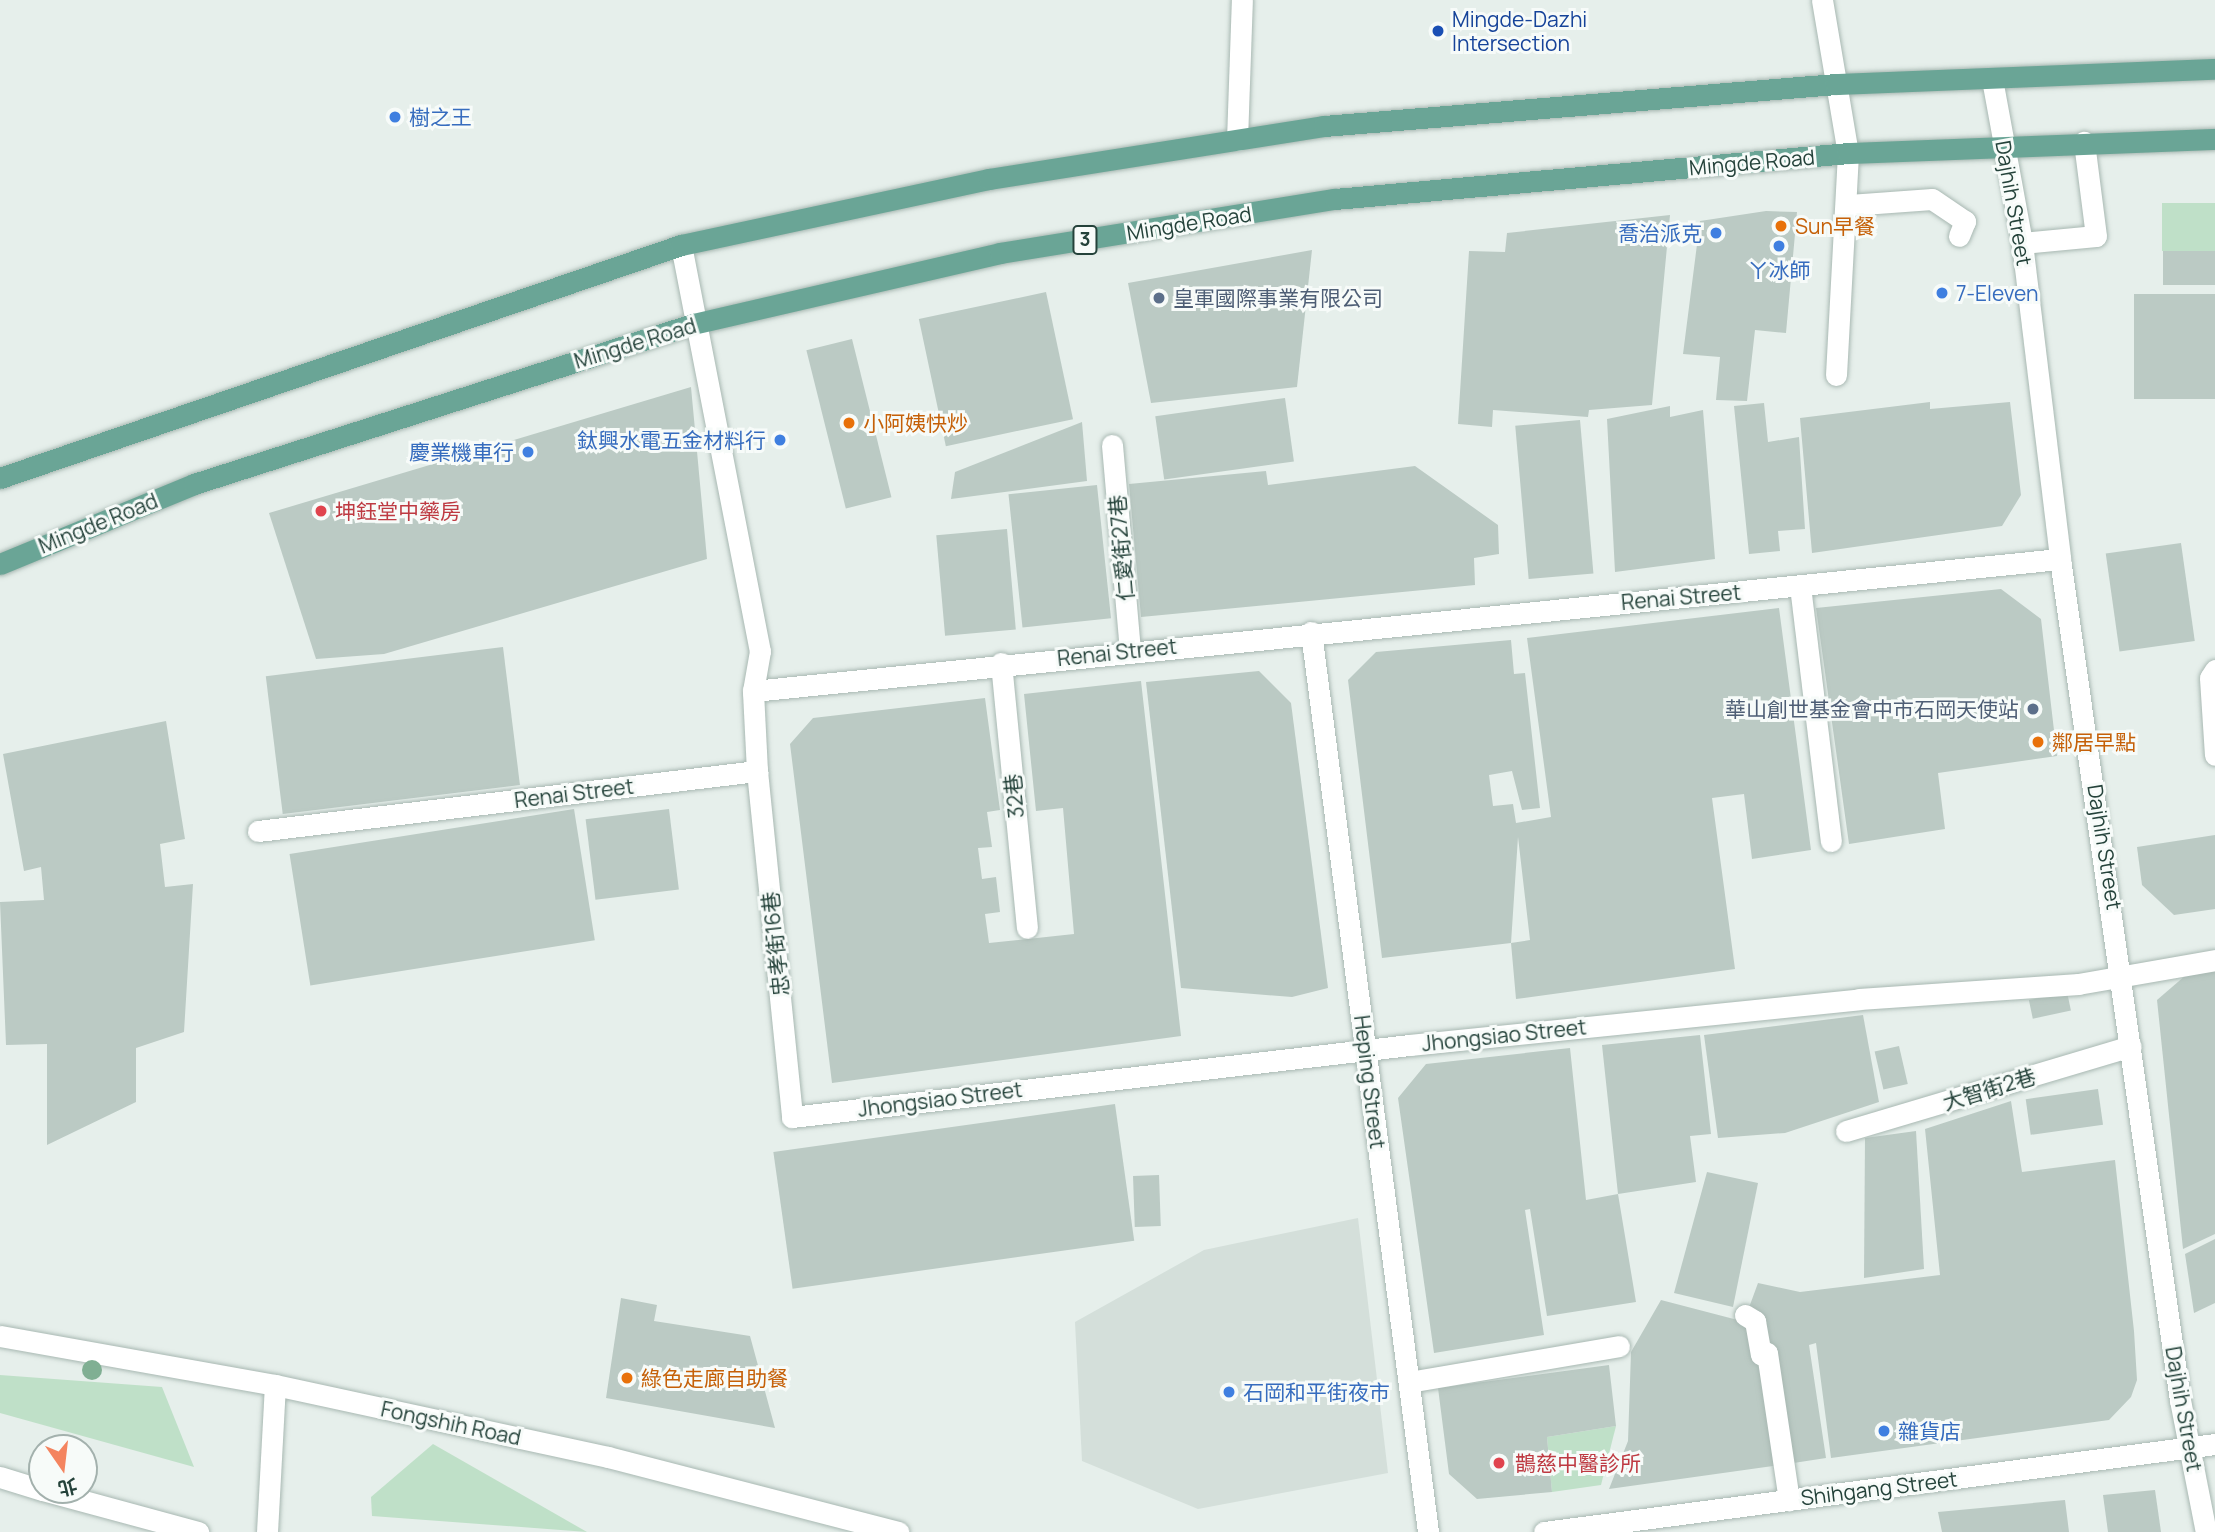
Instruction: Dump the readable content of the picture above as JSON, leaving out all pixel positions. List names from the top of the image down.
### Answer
{
  "streets": {
    "main road": ["Mingde Road", "3"],
    "street": [
      "Dajhih Street",
      "仁愛街27巷",
      "Renai Street",
      "32巷",
      "忠孝街16巷",
      "Jhongsiao Street",
      "Heping Street",
      "大智街2巷",
      "Fongshih Road",
      "Shihgang Street"
    ]
  },
  "crossings": [
    ["Mingde Road", "Dajhih Street"],
    ["Dajhih Street", "Renai Street"],
    ["Dajhih Street", "Jhongsiao Street"],
    ["Dajhih Street", "大智街2巷"],
    ["Dajhih Street", "Shihgang Street"],
    ["仁愛街27巷", "Renai Street"],
    ["Renai Street", "32巷"],
    ["Renai Street", "忠孝街16巷"],
    ["Renai Street", "Heping Street"],
    ["忠孝街16巷", "Jhongsiao Street"],
    ["Jhongsiao Street", "Heping Street"]
  ],
  "places": [
    "Mingde-Dazhi Intersection",
    "樹之王",
    "Sun早餐",
    "喬治派克",
    "ㄚ冰師",
    "7-Eleven",
    "皇軍國際事業有限公司",
    "小阿姨快炒",
    "鈦興水電五金材料行",
    "慶業機車行",
    "坤鈺堂中藥房",
    "華山創世基金會中市石岡天使站",
    "鄰居早點",
    "綠色走廊自助餐",
    "石岡和平街夜市",
    "雜貨店",
    "鵲慈中醫診所"
  ],
  "north": "bottom"
}
